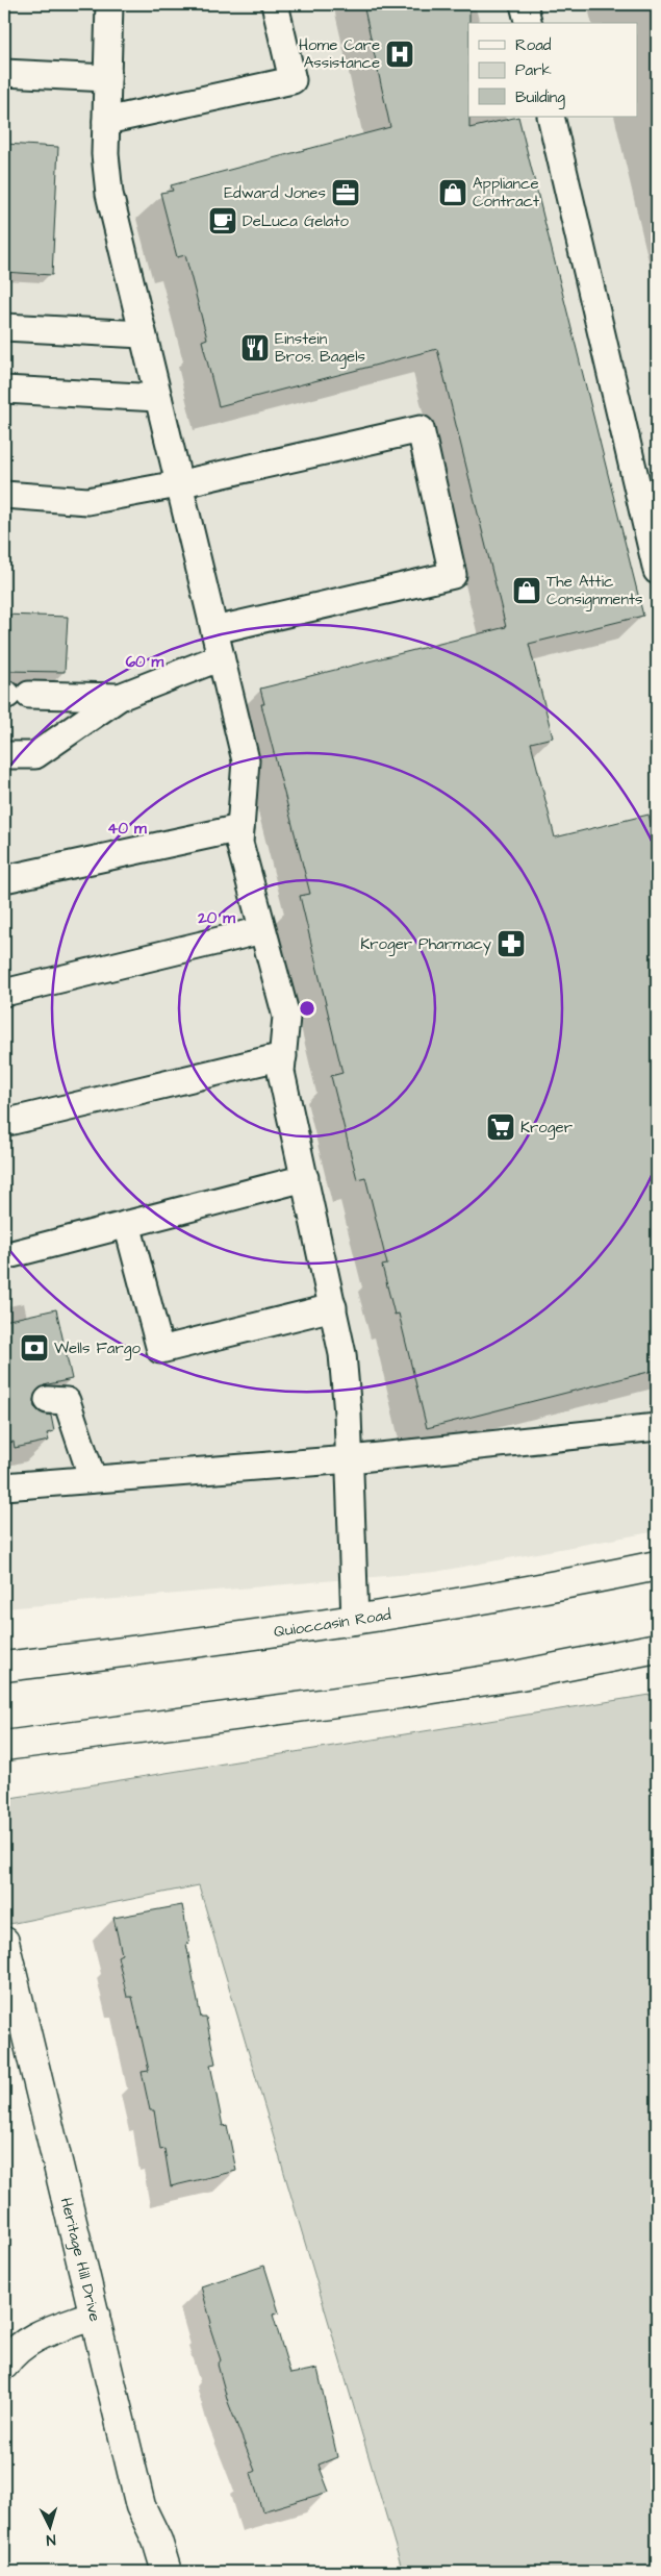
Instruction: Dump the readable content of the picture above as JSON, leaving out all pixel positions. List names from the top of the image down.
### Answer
{
  "streets": {
    "main road": ["Quioccasin Road", "Heritage Hill Drive"]
  },
  "places": {
    "hospital": ["Home Care Assistance"],
    "office": ["Edward Jones"],
    "shop": ["Appliance Contract", "The Attic Consignments"],
    "cafe": ["DeLuca Gelato"],
    "restaurant": ["Einstein Bros. Bagels"],
    "pharmacy": ["Kroger Pharmacy"],
    "supermarket": ["Kroger"],
    "bank": ["Wells Fargo"]
  },
  "legend": ["Road", "Park", "Building"],
  "north": "bottom",
  "rings": ["60 m", "40 m", "20 m"]
}
